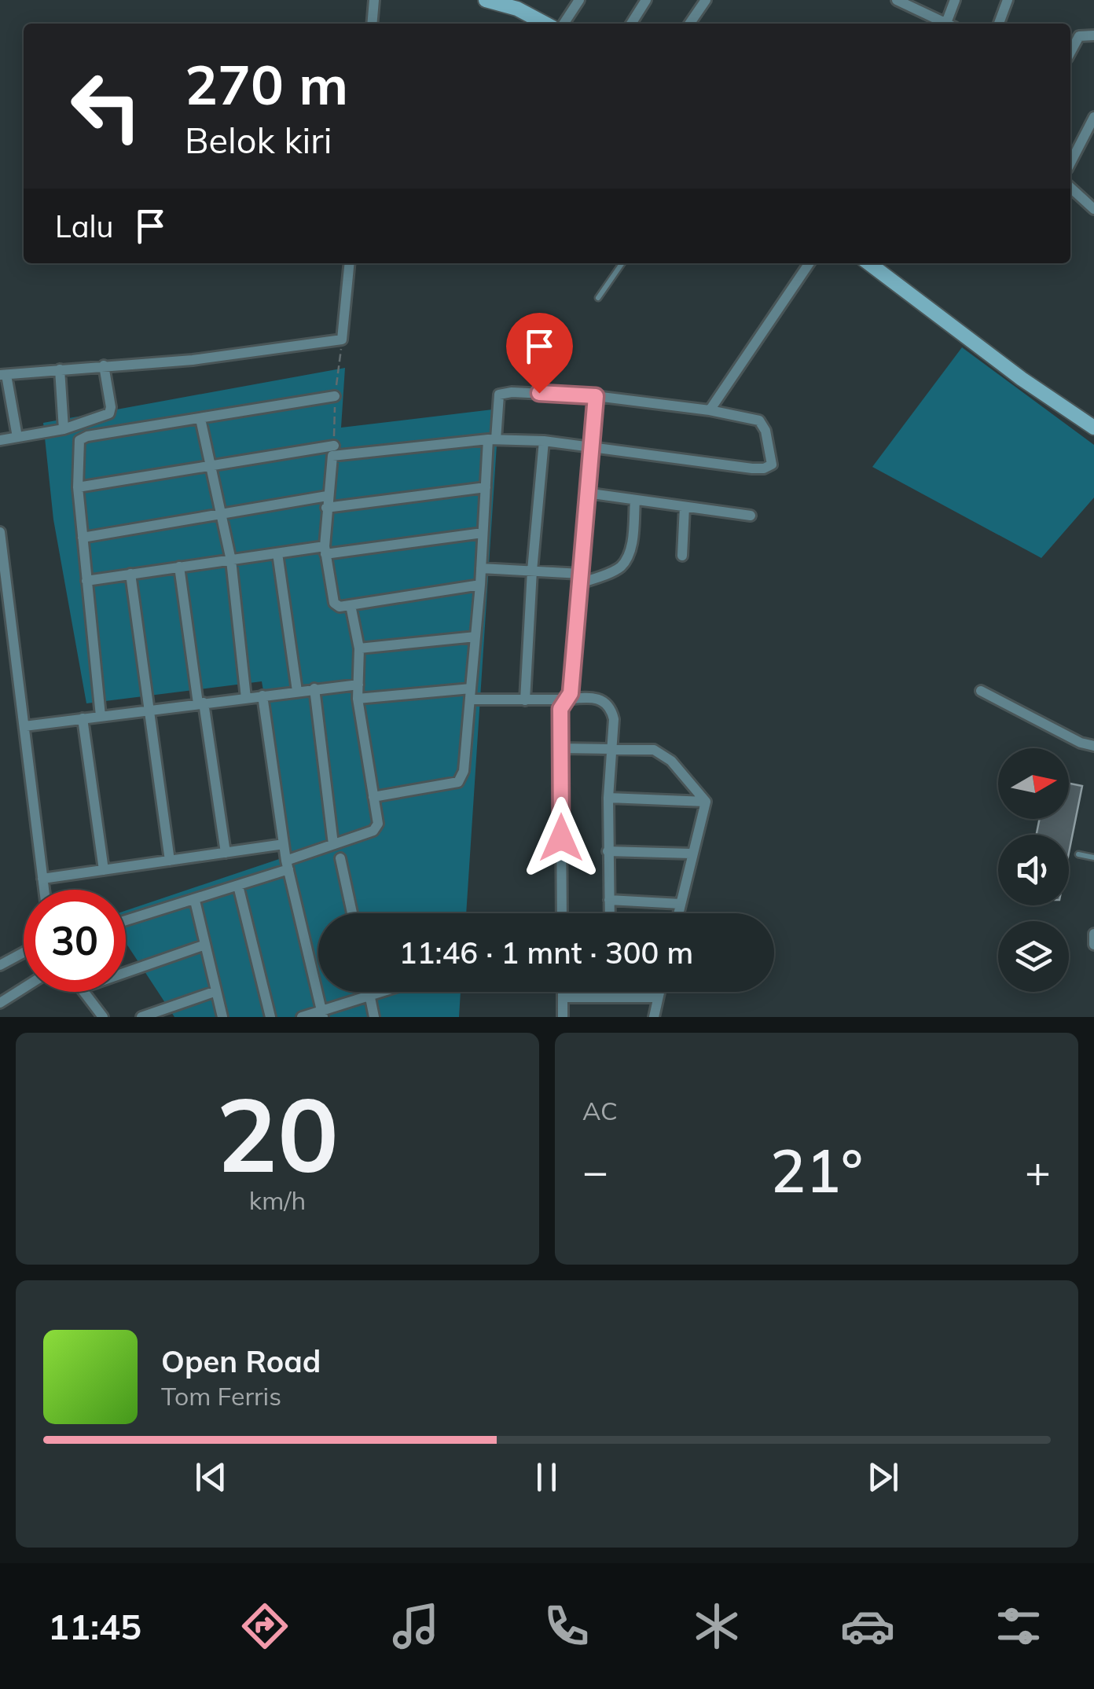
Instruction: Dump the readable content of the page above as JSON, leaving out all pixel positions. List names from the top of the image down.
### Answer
{
  "north": "right",
  "page": {
    "turn": ["270 m", "Belok kiri"],
    "then": "Lalu",
    "limit": "30",
    "trip": "11:46 · 1 mnt · 300 m",
    "tile": [
      ["20", "km/h"],
      "AC"
    ],
    "heat": ["−", "21°", "+"],
    "song": ["Open Road", "Tom Ferris"],
    "tabs": "11:45"
  }
}
